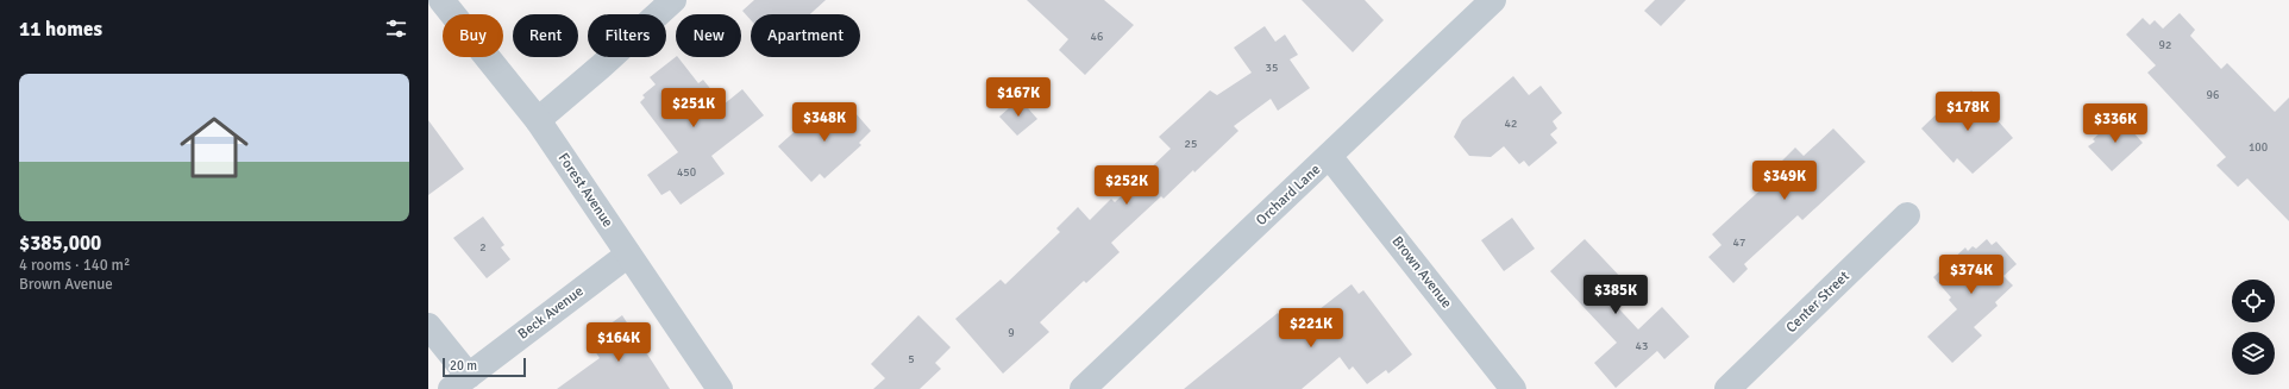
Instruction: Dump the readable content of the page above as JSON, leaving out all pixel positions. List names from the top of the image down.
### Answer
{
  "streets": {
    "street": [
      "Forest Avenue",
      "Orchard Lane",
      "Brown Avenue",
      "Center Street",
      "Beck Avenue"
    ]
  },
  "crossings": [
    ["Forest Avenue", "Beck Avenue"],
    ["Orchard Lane", "Brown Avenue"]
  ],
  "house_numbers": [
    "46",
    "92",
    "35",
    "96",
    "42",
    "25",
    "100",
    "450",
    "47",
    "2",
    "9",
    "43",
    "5"
  ],
  "scale_bar": "20 m",
  "page": {
    "heading": "11 homes",
    "chip": [
      "Buy",
      "Rent",
      "Filters",
      "New",
      "Apartment"
    ],
    "list": [
      {
        "name": "$385,000",
        "note": "4 rooms · 140 m² · Brown Avenue"
      }
    ],
    "price": [
      "$167K",
      "$251K",
      "$178K",
      "$348K",
      "$336K",
      "$349K",
      "$252K",
      "$374K",
      "$385K",
      "$221K",
      "$164K"
    ],
    "scale": "20 m"
  }
}
